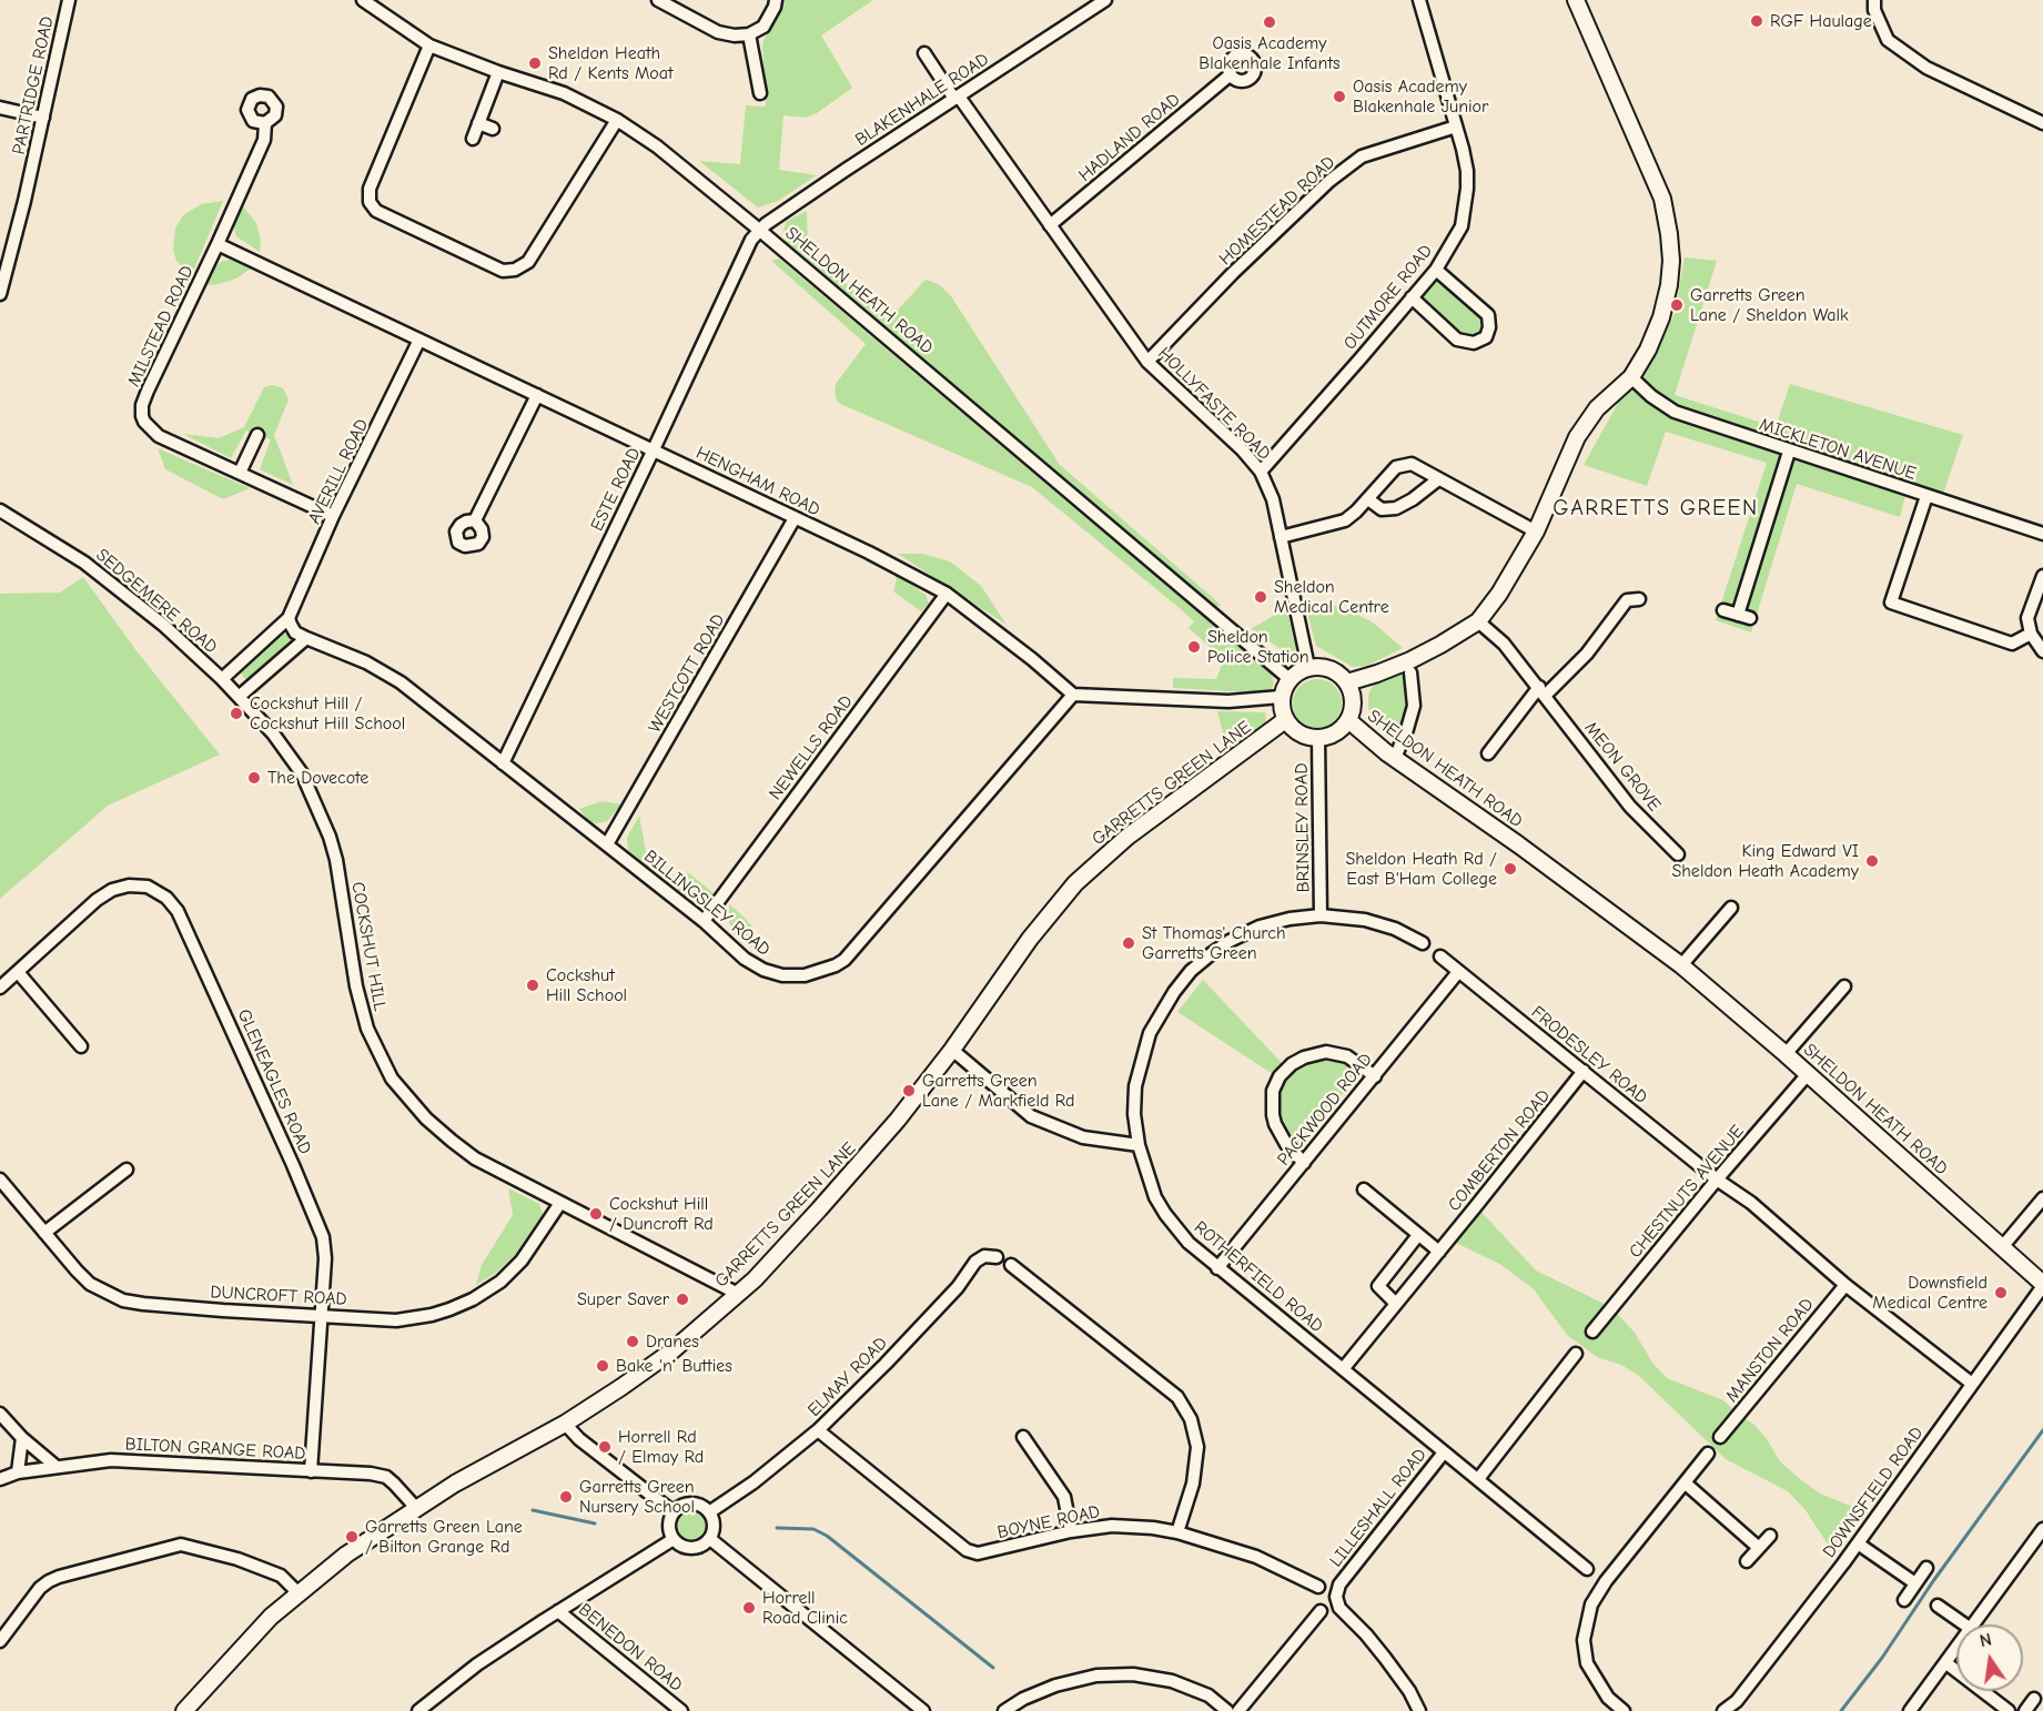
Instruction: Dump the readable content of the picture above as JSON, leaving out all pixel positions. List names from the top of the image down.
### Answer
{
  "streets": {
    "street": [
      "PARTRIDGE ROAD",
      "BLAKENHALE ROAD",
      "HADLAND ROAD",
      "HOMESTEAD ROAD",
      "SHELDON HEATH ROAD",
      "OUTMORE ROAD",
      "MILSTEAD ROAD",
      "HOLLYFASTE ROAD",
      "MICKLETON AVENUE",
      "AVERILL ROAD",
      "HENGHAM ROAD",
      "ESTE ROAD",
      "SEDGEMERE ROAD",
      "WESTCOTT ROAD",
      "NEWELLS ROAD",
      "MEON GROVE",
      "GARRETTS GREEN LANE",
      "BRINSLEY ROAD",
      "BILLINGSLEY ROAD",
      "COCKSHUT HILL",
      "FRODESLEY ROAD",
      "GLENEAGLES ROAD",
      "PACKWOOD ROAD",
      "COMBERTON ROAD",
      "CHESTNUTS AVENUE",
      "ROTHERFIELD ROAD",
      "DUNCROFT ROAD",
      "MANSTON ROAD",
      "ELMAY ROAD",
      "BILTON GRANGE ROAD",
      "DOWNSFIELD ROAD",
      "LILLESHALL ROAD",
      "BOYNE ROAD",
      "BENEDON ROAD"
    ]
  },
  "crossings": [
    ["BLAKENHALE ROAD", "SHELDON HEATH ROAD"],
    ["BLAKENHALE ROAD", "HOLLYFASTE ROAD"],
    ["BLAKENHALE ROAD", "ESTE ROAD"],
    ["HADLAND ROAD", "HOLLYFASTE ROAD"],
    ["HOMESTEAD ROAD", "OUTMORE ROAD"],
    ["HOMESTEAD ROAD", "HOLLYFASTE ROAD"],
    ["SHELDON HEATH ROAD", "HOLLYFASTE ROAD"],
    ["SHELDON HEATH ROAD", "ESTE ROAD"],
    ["SHELDON HEATH ROAD", "GARRETTS GREEN LANE"],
    ["SHELDON HEATH ROAD", "BRINSLEY ROAD"],
    ["SHELDON HEATH ROAD", "CHESTNUTS AVENUE"],
    ["SHELDON HEATH ROAD", "DOWNSFIELD ROAD"],
    ["OUTMORE ROAD", "HOLLYFASTE ROAD"],
    ["MILSTEAD ROAD", "AVERILL ROAD"],
    ["MILSTEAD ROAD", "HENGHAM ROAD"],
    ["HOLLYFASTE ROAD", "GARRETTS GREEN LANE"],
    ["HOLLYFASTE ROAD", "BRINSLEY ROAD"],
    ["AVERILL ROAD", "HENGHAM ROAD"],
    ["AVERILL ROAD", "SEDGEMERE ROAD"],
    ["AVERILL ROAD", "COCKSHUT HILL"],
    ["HENGHAM ROAD", "ESTE ROAD"],
    ["HENGHAM ROAD", "WESTCOTT ROAD"],
    ["HENGHAM ROAD", "NEWELLS ROAD"],
    ["HENGHAM ROAD", "BILLINGSLEY ROAD"],
    ["ESTE ROAD", "BILLINGSLEY ROAD"],
    ["SEDGEMERE ROAD", "COCKSHUT HILL"],
    ["WESTCOTT ROAD", "BILLINGSLEY ROAD"],
    ["NEWELLS ROAD", "BILLINGSLEY ROAD"],
    ["GARRETTS GREEN LANE", "BRINSLEY ROAD"],
    ["GARRETTS GREEN LANE", "COCKSHUT HILL"],
    ["GARRETTS GREEN LANE", "BILTON GRANGE ROAD"],
    ["BRINSLEY ROAD", "ROTHERFIELD ROAD"],
    ["COCKSHUT HILL", "DUNCROFT ROAD"],
    ["FRODESLEY ROAD", "PACKWOOD ROAD"],
    ["FRODESLEY ROAD", "COMBERTON ROAD"],
    ["FRODESLEY ROAD", "CHESTNUTS AVENUE"],
    ["FRODESLEY ROAD", "MANSTON ROAD"],
    ["FRODESLEY ROAD", "DOWNSFIELD ROAD"],
    ["GLENEAGLES ROAD", "DUNCROFT ROAD"],
    ["GLENEAGLES ROAD", "BILTON GRANGE ROAD"],
    ["PACKWOOD ROAD", "ROTHERFIELD ROAD"],
    ["COMBERTON ROAD", "ROTHERFIELD ROAD"],
    ["ROTHERFIELD ROAD", "LILLESHALL ROAD"],
    ["ELMAY ROAD", "BOYNE ROAD"]
  ],
  "districts": ["GARRETTS GREEN"],
  "places": [
    "RGF Haulage",
    "Oasis Academy Blakenhale Infants",
    "Sheldon Heath Rd / Kents Moat",
    "Oasis Academy Blakenhale Junior",
    "Garretts Green Lane / Sheldon Walk",
    "Sheldon Medical Centre",
    "Sheldon Police Station",
    "Cockshut Hill / Cockshut Hill School",
    "The Dovecote",
    "King Edward VI Sheldon Heath Academy",
    "Sheldon Heath Rd / East B'Ham College",
    "St Thomas' Church Garretts Green",
    "Cockshut Hill School",
    "Garretts Green Lane / Markfield Rd",
    "Cockshut Hill / Duncroft Rd",
    "Downsfield Medical Centre",
    "Super Saver",
    "Dranes",
    "Bake 'n' Butties",
    "Horrell Rd / Elmay Rd",
    "Garretts Green Nursery School",
    "Garretts Green Lane / Bilton Grange Rd",
    "Horrell Road Clinic"
  ],
  "north": "top"
}
